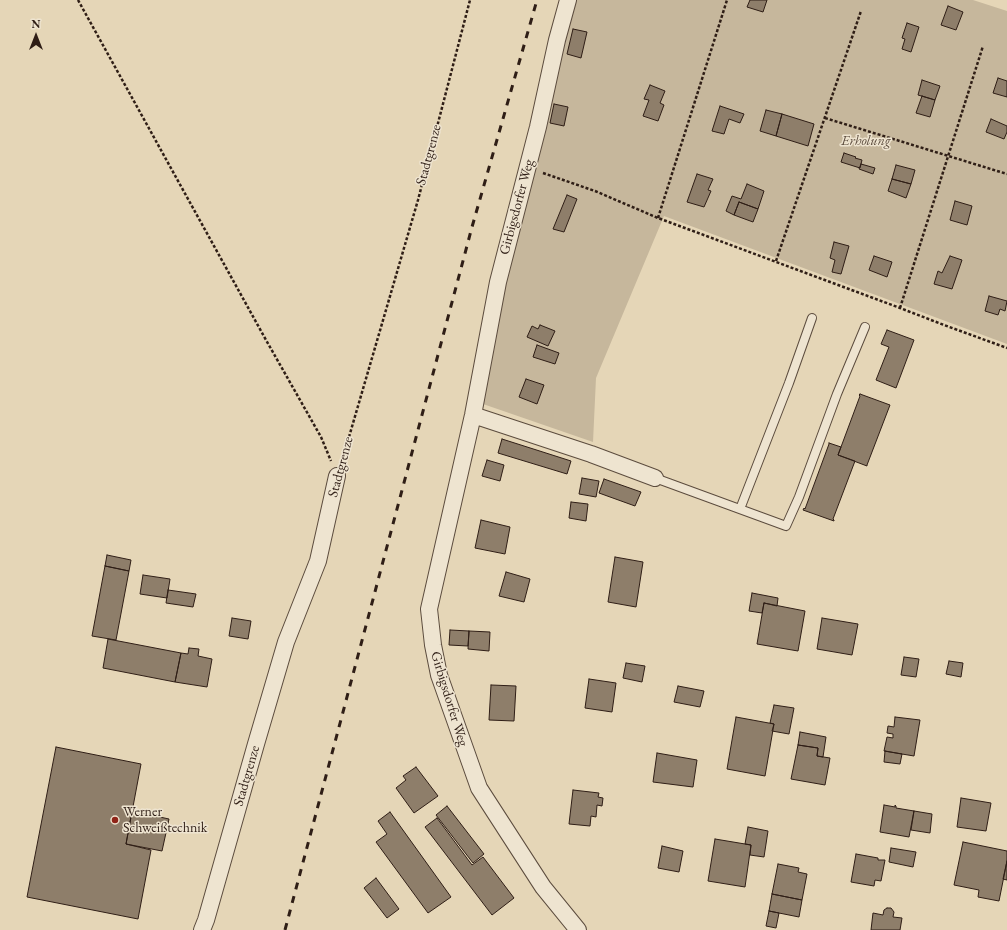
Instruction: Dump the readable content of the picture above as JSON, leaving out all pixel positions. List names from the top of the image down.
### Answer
{
  "streets": {
    "street": ["Stadtgrenze", "Girbigsdorfer Weg"]
  },
  "parks": ["Erholung"],
  "places": ["Werner Schweißtechnik"],
  "north": "top"
}
